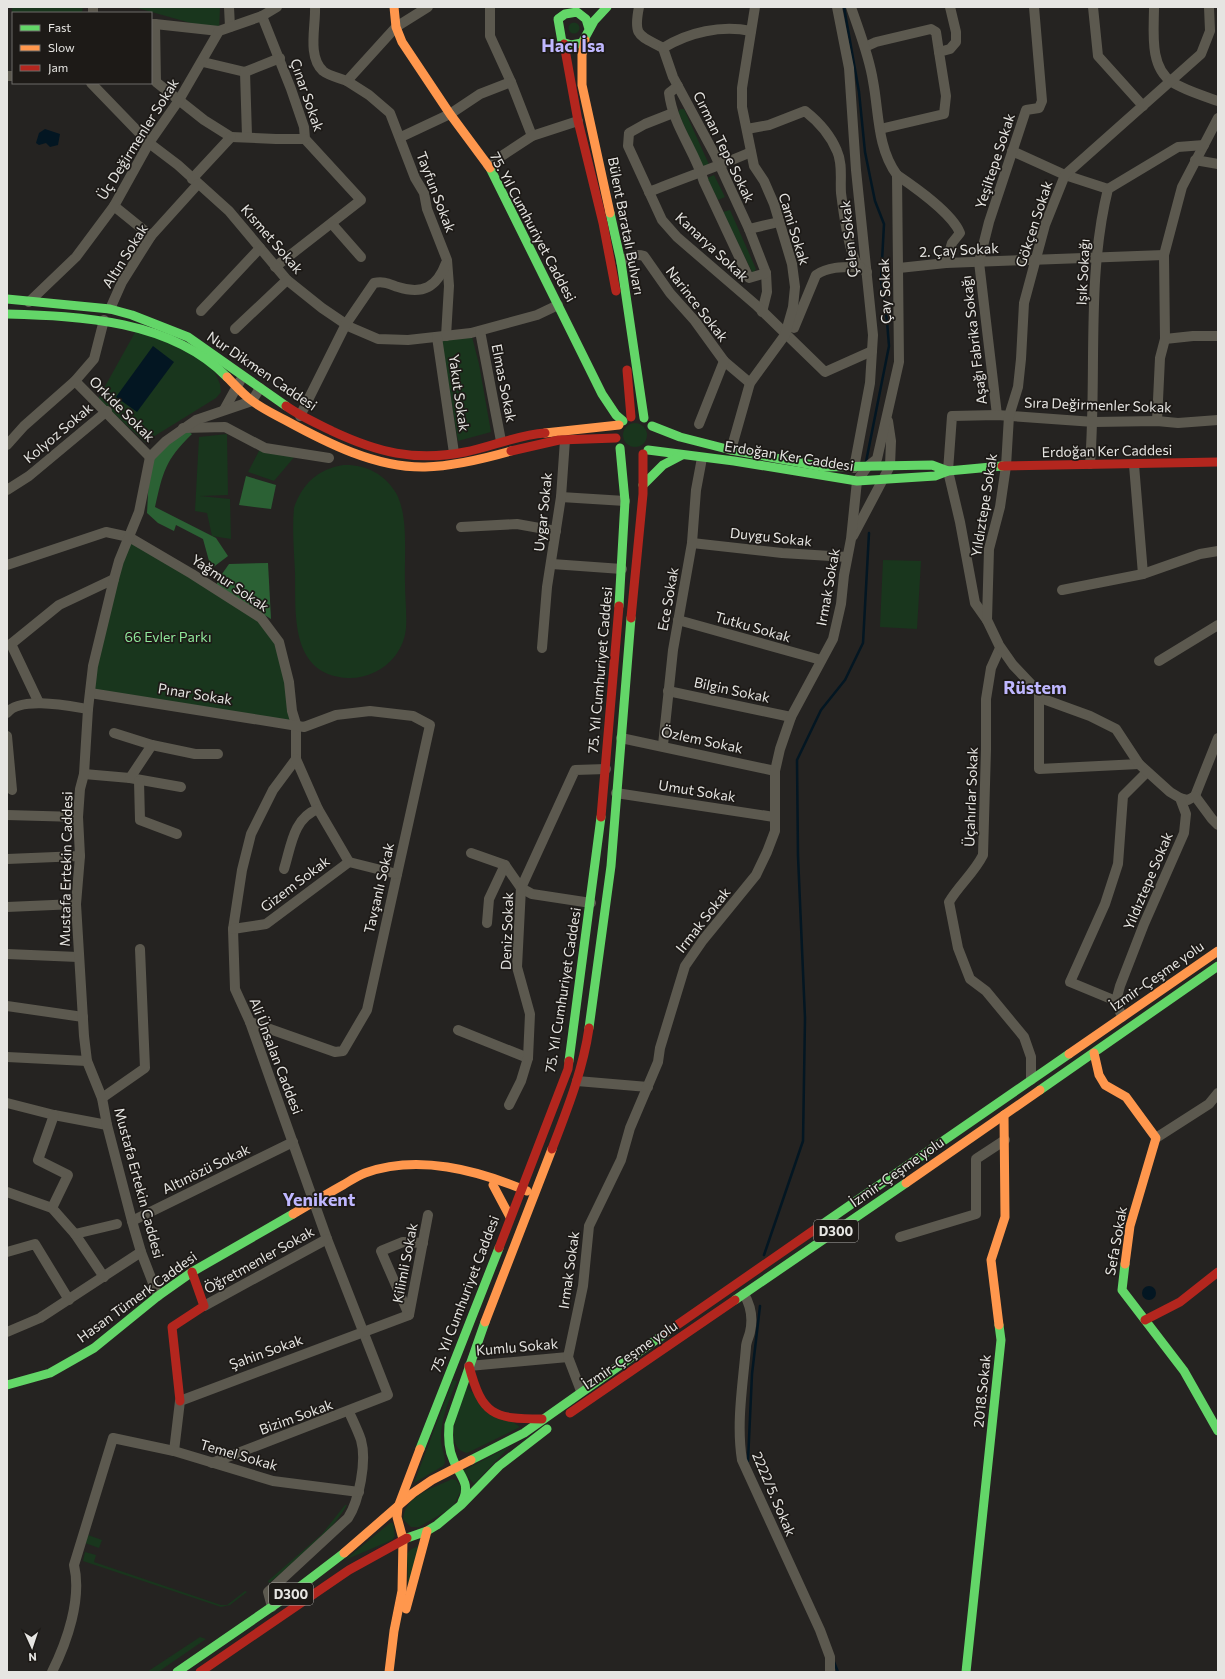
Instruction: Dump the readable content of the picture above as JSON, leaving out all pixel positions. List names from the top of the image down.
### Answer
{
  "streets": {
    "main road": [
      "Bülent Baratalı Bulvarı",
      "75. Yıl Cumhuriyet Caddesi",
      "Nur Dikmen Caddesi",
      "Erdoğan Ker Caddesi",
      "İzmir-Çeşme yolu",
      "D300",
      "Sefa Sokak",
      "Hasan Tümerk Caddesi",
      "2018.Sokak"
    ],
    "street": [
      "Çınar Sokak",
      "Üç Değirmenler Sokak",
      "Cırman Tepe Sokak",
      "Yeşiltepe Sokak",
      "Tayfun Sokak",
      "Gökçen Sokak",
      "Cami Sokak",
      "Kısmet Sokak",
      "Çelen Sokak",
      "Kanarya Sokak",
      "2. Çay Sokak",
      "Altın Sokak",
      "Işık Sokağı",
      "Çay Sokak",
      "Narince Sokak",
      "Aşağı Fabrika Sokağı",
      "Elmas Sokak",
      "Yakut Sokak",
      "Sıra Değirmenler Sokak",
      "Orkide Sokak",
      "Kolyoz Sokak",
      "Yıldıztepe Sokak",
      "Uygar Sokak",
      "Duygu Sokak",
      "Yağmur Sokak",
      "Irmak Sokak",
      "Ece Sokak",
      "Tutku Sokak",
      "Bilgin Sokak",
      "Pınar Sokak",
      "Özlem Sokak",
      "Umut Sokak",
      "Üçahırlar Sokak",
      "Mustafa Ertekin Caddesi",
      "Gizem Sokak",
      "Tavşanlı Sokak",
      "Deniz Sokak",
      "Ali Ünsalan Caddesi",
      "Altınözü Sokak",
      "Öğretmenler Sokak",
      "Kilimli Sokak",
      "Kumlu Sokak",
      "Şahin Sokak",
      "Bizim Sokak",
      "Temel Sokak",
      "2222/5. Sokak"
    ]
  },
  "crossings": [
    ["Üç Değirmenler Sokak", "Kısmet Sokak"],
    ["Üç Değirmenler Sokak", "Nur Dikmen Caddesi"],
    ["Cırman Tepe Sokak", "Kanarya Sokak"],
    ["Yeşiltepe Sokak", "2. Çay Sokak"],
    ["Yeşiltepe Sokak", "Aşağı Fabrika Sokağı"],
    ["Tayfun Sokak", "Kısmet Sokak"],
    ["Tayfun Sokak", "Yakut Sokak"],
    ["Gökçen Sokak", "2. Çay Sokak"],
    ["Gökçen Sokak", "Sıra Değirmenler Sokak"],
    ["Gökçen Sokak", "Yıldıztepe Sokak"],
    ["Bülent Baratalı Bulvarı", "75. Yıl Cumhuriyet Caddesi"],
    ["Bülent Baratalı Bulvarı", "Narince Sokak"],
    ["Bülent Baratalı Bulvarı", "Nur Dikmen Caddesi"],
    ["Bülent Baratalı Bulvarı", "Erdoğan Ker Caddesi"],
    ["75. Yıl Cumhuriyet Caddesi", "Kısmet Sokak"],
    ["75. Yıl Cumhuriyet Caddesi", "Nur Dikmen Caddesi"],
    ["75. Yıl Cumhuriyet Caddesi", "Erdoğan Ker Caddesi"],
    ["75. Yıl Cumhuriyet Caddesi", "Uygar Sokak"],
    ["75. Yıl Cumhuriyet Caddesi", "Özlem Sokak"],
    ["75. Yıl Cumhuriyet Caddesi", "Umut Sokak"],
    ["75. Yıl Cumhuriyet Caddesi", "Deniz Sokak"],
    ["75. Yıl Cumhuriyet Caddesi", "İzmir-Çeşme yolu"],
    ["75. Yıl Cumhuriyet Caddesi", "D300"],
    ["75. Yıl Cumhuriyet Caddesi", "Hasan Tümerk Caddesi"],
    ["75. Yıl Cumhuriyet Caddesi", "Kumlu Sokak"],
    ["Cami Sokak", "Kanarya Sokak"],
    ["Cami Sokak", "Narince Sokak"],
    ["Cami Sokak", "Erdoğan Ker Caddesi"],
    ["Kısmet Sokak", "Altın Sokak"],
    ["Kısmet Sokak", "Elmas Sokak"],
    ["Kısmet Sokak", "Yakut Sokak"],
    ["Çelen Sokak", "Kanarya Sokak"],
    ["Çelen Sokak", "Erdoğan Ker Caddesi"],
    ["2. Çay Sokak", "Işık Sokağı"],
    ["2. Çay Sokak", "Çay Sokak"],
    ["2. Çay Sokak", "Aşağı Fabrika Sokağı"],
    ["Altın Sokak", "Nur Dikmen Caddesi"],
    ["Işık Sokağı", "Sıra Değirmenler Sokak"],
    ["Işık Sokağı", "Erdoğan Ker Caddesi"],
    ["Çay Sokak", "Erdoğan Ker Caddesi"],
    ["Aşağı Fabrika Sokağı", "Sıra Değirmenler Sokak"],
    ["Nur Dikmen Caddesi", "Elmas Sokak"],
    ["Nur Dikmen Caddesi", "Yakut Sokak"],
    ["Nur Dikmen Caddesi", "Erdoğan Ker Caddesi"],
    ["Nur Dikmen Caddesi", "Uygar Sokak"],
    ["Sıra Değirmenler Sokak", "Erdoğan Ker Caddesi"],
    ["Sıra Değirmenler Sokak", "Yıldıztepe Sokak"],
    ["Orkide Sokak", "Kolyoz Sokak"],
    ["Orkide Sokak", "Mustafa Ertekin Caddesi"],
    ["Erdoğan Ker Caddesi", "Yıldıztepe Sokak"],
    ["Erdoğan Ker Caddesi", "Ece Sokak"],
    ["Yıldıztepe Sokak", "Üçahırlar Sokak"],
    ["Duygu Sokak", "Irmak Sokak"],
    ["Duygu Sokak", "Ece Sokak"],
    ["Yağmur Sokak", "Pınar Sokak"],
    ["Yağmur Sokak", "Mustafa Ertekin Caddesi"],
    ["Irmak Sokak", "Tutku Sokak"],
    ["Irmak Sokak", "Bilgin Sokak"],
    ["Irmak Sokak", "Özlem Sokak"],
    ["Irmak Sokak", "Umut Sokak"],
    ["Irmak Sokak", "Kumlu Sokak"],
    ["Ece Sokak", "Tutku Sokak"],
    ["Ece Sokak", "Bilgin Sokak"],
    ["Ece Sokak", "Özlem Sokak"],
    ["Pınar Sokak", "Mustafa Ertekin Caddesi"],
    ["Pınar Sokak", "Tavşanlı Sokak"],
    ["Üçahırlar Sokak", "İzmir-Çeşme yolu"],
    ["Mustafa Ertekin Caddesi", "Altınözü Sokak"],
    ["Mustafa Ertekin Caddesi", "Hasan Tümerk Caddesi"],
    ["Gizem Sokak", "Ali Ünsalan Caddesi"],
    ["Tavşanlı Sokak", "Ali Ünsalan Caddesi"],
    ["İzmir-Çeşme yolu", "D300"],
    ["İzmir-Çeşme yolu", "2018.Sokak"],
    ["İzmir-Çeşme yolu", "2222/5. Sokak"],
    ["Ali Ünsalan Caddesi", "Altınözü Sokak"],
    ["Ali Ünsalan Caddesi", "Öğretmenler Sokak"],
    ["Ali Ünsalan Caddesi", "Kilimli Sokak"],
    ["Ali Ünsalan Caddesi", "Hasan Tümerk Caddesi"],
    ["Ali Ünsalan Caddesi", "Şahin Sokak"],
    ["Ali Ünsalan Caddesi", "Bizim Sokak"],
    ["Kilimli Sokak", "Şahin Sokak"],
    ["Bizim Sokak", "Temel Sokak"]
  ],
  "districts": ["Hacı İsa", "Rüstem", "Yenikent"],
  "parks": ["66 Evler Parkı"],
  "legend": ["Fast", "Slow", "Jam"],
  "north": "bottom"
}
